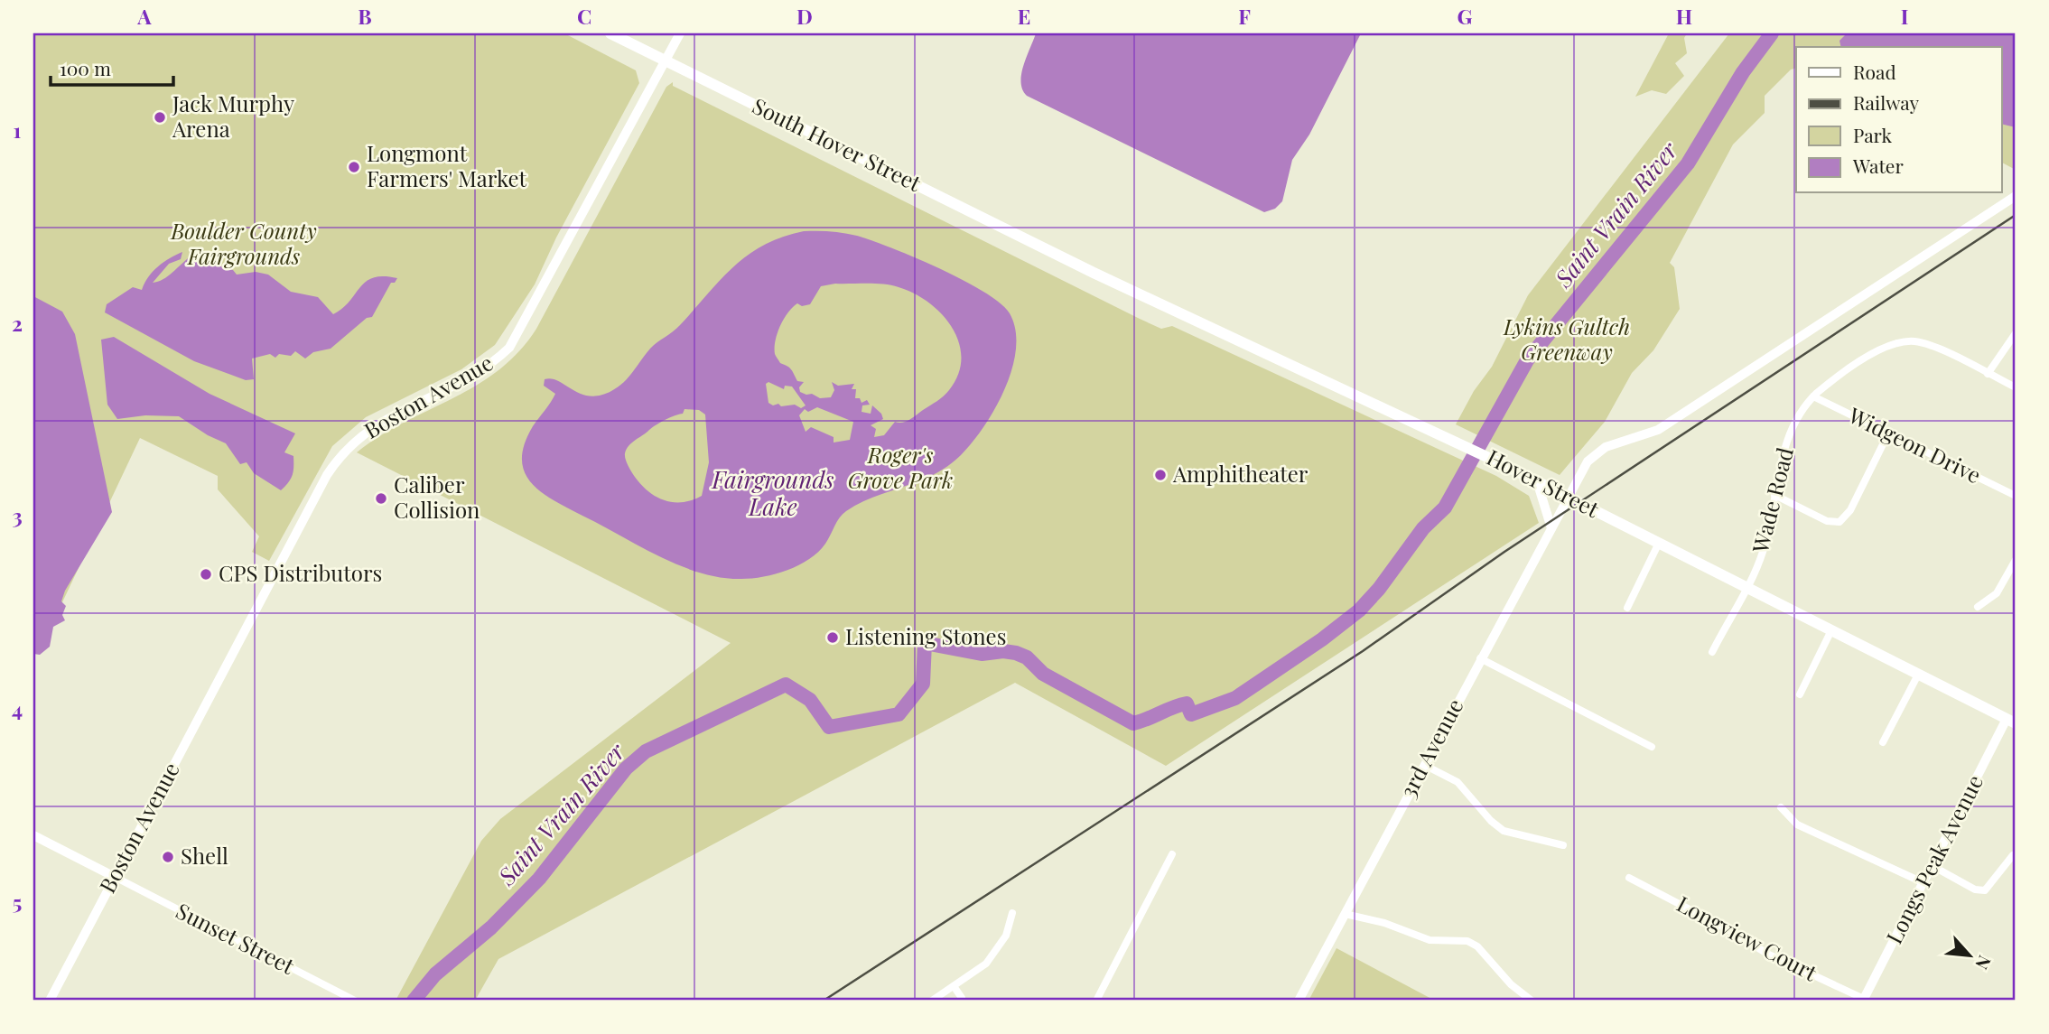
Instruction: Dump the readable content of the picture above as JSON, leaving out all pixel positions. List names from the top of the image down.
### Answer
{
  "streets": {
    "main road": ["South Hover Street", "Hover Street"],
    "street": [
      "Boston Avenue",
      "Widgeon Drive",
      "Wade Road",
      "3rd Avenue",
      "Longs Peak Avenue",
      "Sunset Street",
      "Longview Court"
    ]
  },
  "crossings": [
    ["South Hover Street", "Boston Avenue"],
    ["South Hover Street", "Hover Street"],
    ["Boston Avenue", "Sunset Street"],
    ["Widgeon Drive", "Wade Road"],
    ["Hover Street", "Wade Road"],
    ["Hover Street", "3rd Avenue"],
    ["Hover Street", "Longs Peak Avenue"],
    ["Longs Peak Avenue", "Longview Court"]
  ],
  "water": ["Saint Vrain River", "Fairgrounds Lake"],
  "parks": ["Boulder County Fairgrounds", "Lykins Gultch Greenway", "Roger's Grove Park"],
  "places": [
    "Jack Murphy Arena",
    "Longmont Farmers' Market",
    "Amphitheater",
    "Caliber Collision",
    "CPS Distributors",
    "Listening Stones",
    "Shell"
  ],
  "legend": [
    "Road",
    "Railway",
    "Park",
    "Water"
  ],
  "scale_bar": "100 m",
  "north": "bottom right",
  "grid": {
    "columns": [
      "A",
      "B",
      "C",
      "D",
      "E",
      "F",
      "G",
      "H",
      "I"
    ],
    "rows": [
      "1",
      "2",
      "3",
      "4",
      "5"
    ]
  }
}
